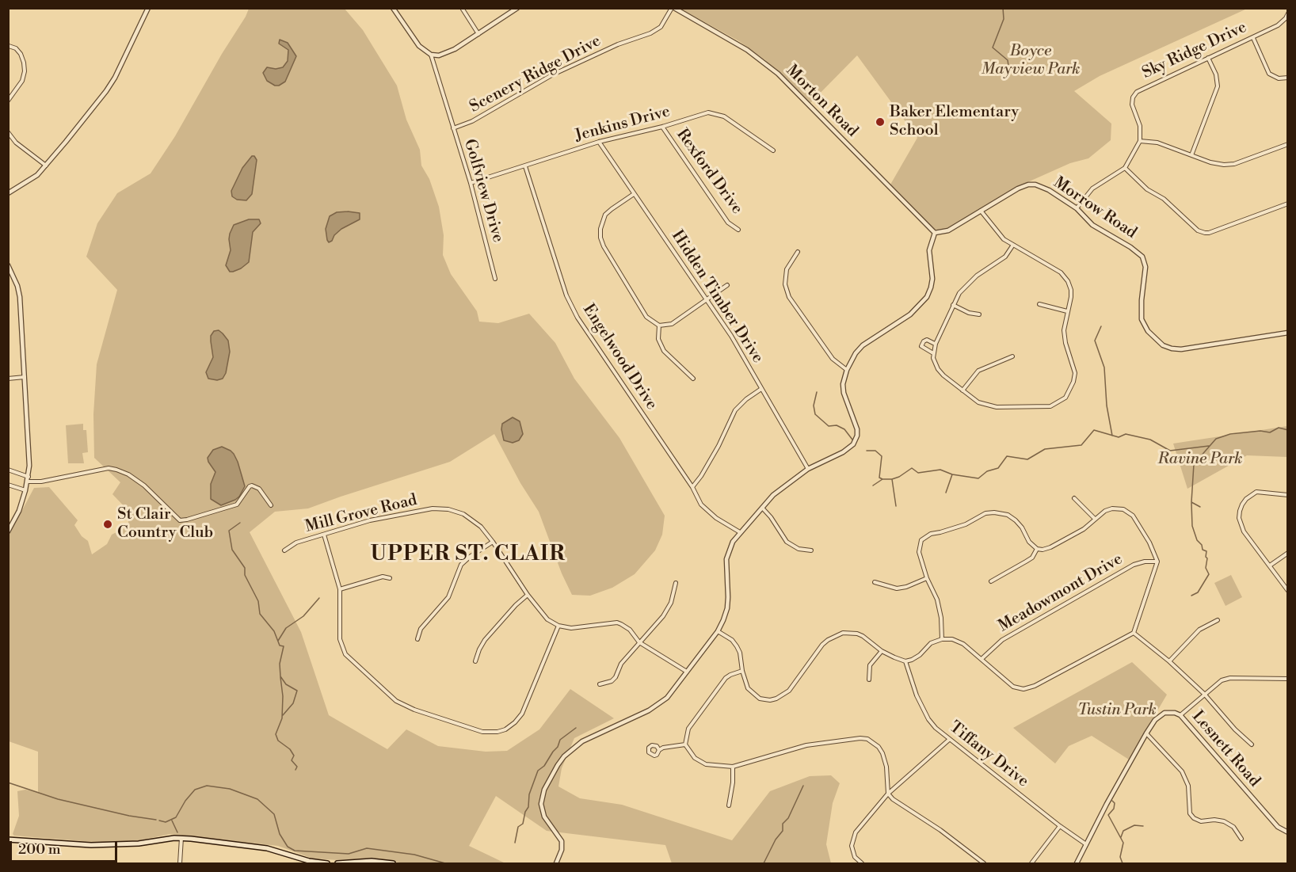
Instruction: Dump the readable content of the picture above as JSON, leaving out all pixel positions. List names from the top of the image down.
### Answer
{
  "streets": {
    "street": [
      "Sky Ridge Drive",
      "Scenery Ridge Drive",
      "Morton Road",
      "Jenkins Drive",
      "Rexford Drive",
      "Golfview Drive",
      "Morrow Road",
      "Hidden Timber Drive",
      "Engelwood Drive",
      "Mill Grove Road",
      "Meadowmont Drive",
      "Lesnett Road",
      "Tiffany Drive"
    ]
  },
  "crossings": [
    ["Scenery Ridge Drive", "Morton Road"],
    ["Scenery Ridge Drive", "Golfview Drive"],
    ["Morton Road", "Morrow Road"],
    ["Jenkins Drive", "Rexford Drive"],
    ["Jenkins Drive", "Golfview Drive"],
    ["Jenkins Drive", "Hidden Timber Drive"],
    ["Jenkins Drive", "Engelwood Drive"],
    ["Lesnett Road", "Tiffany Drive"]
  ],
  "districts": ["UPPER ST. CLAIR"],
  "parks": ["Boyce Mayview Park", "Ravine Park", "Tustin Park"],
  "places": ["Baker Elementary School", "St Clair Country Club"],
  "scale_bar": "200 m"
}
